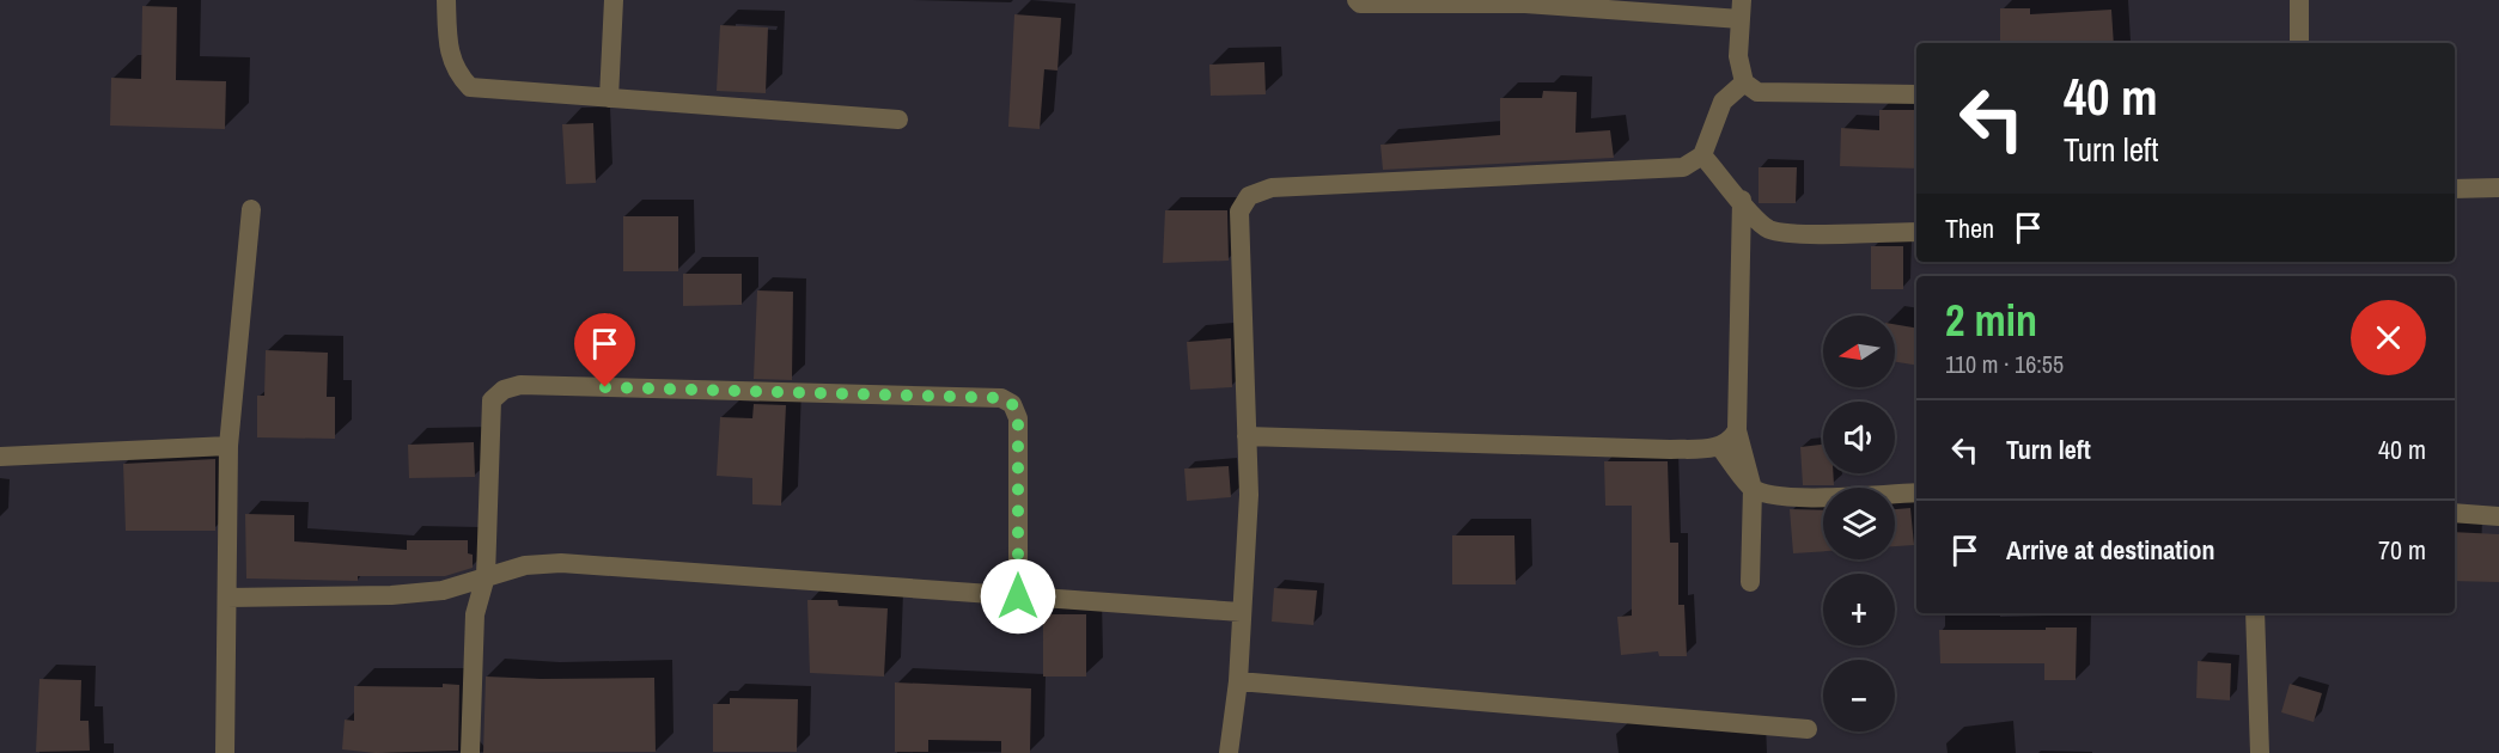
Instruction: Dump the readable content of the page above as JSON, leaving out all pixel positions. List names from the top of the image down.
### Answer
{
  "north": "left",
  "page": {
    "turn": ["40 m", "Turn left"],
    "then": "Then",
    "heading": ["2 min", "110 m · 16:55"],
    "map_buttons": ["+", "−"],
    "list": [
      {
        "name": "Turn left",
        "value": "40 m"
      },
      {
        "name": "Arrive at destination",
        "value": "70 m"
      }
    ]
  }
}
